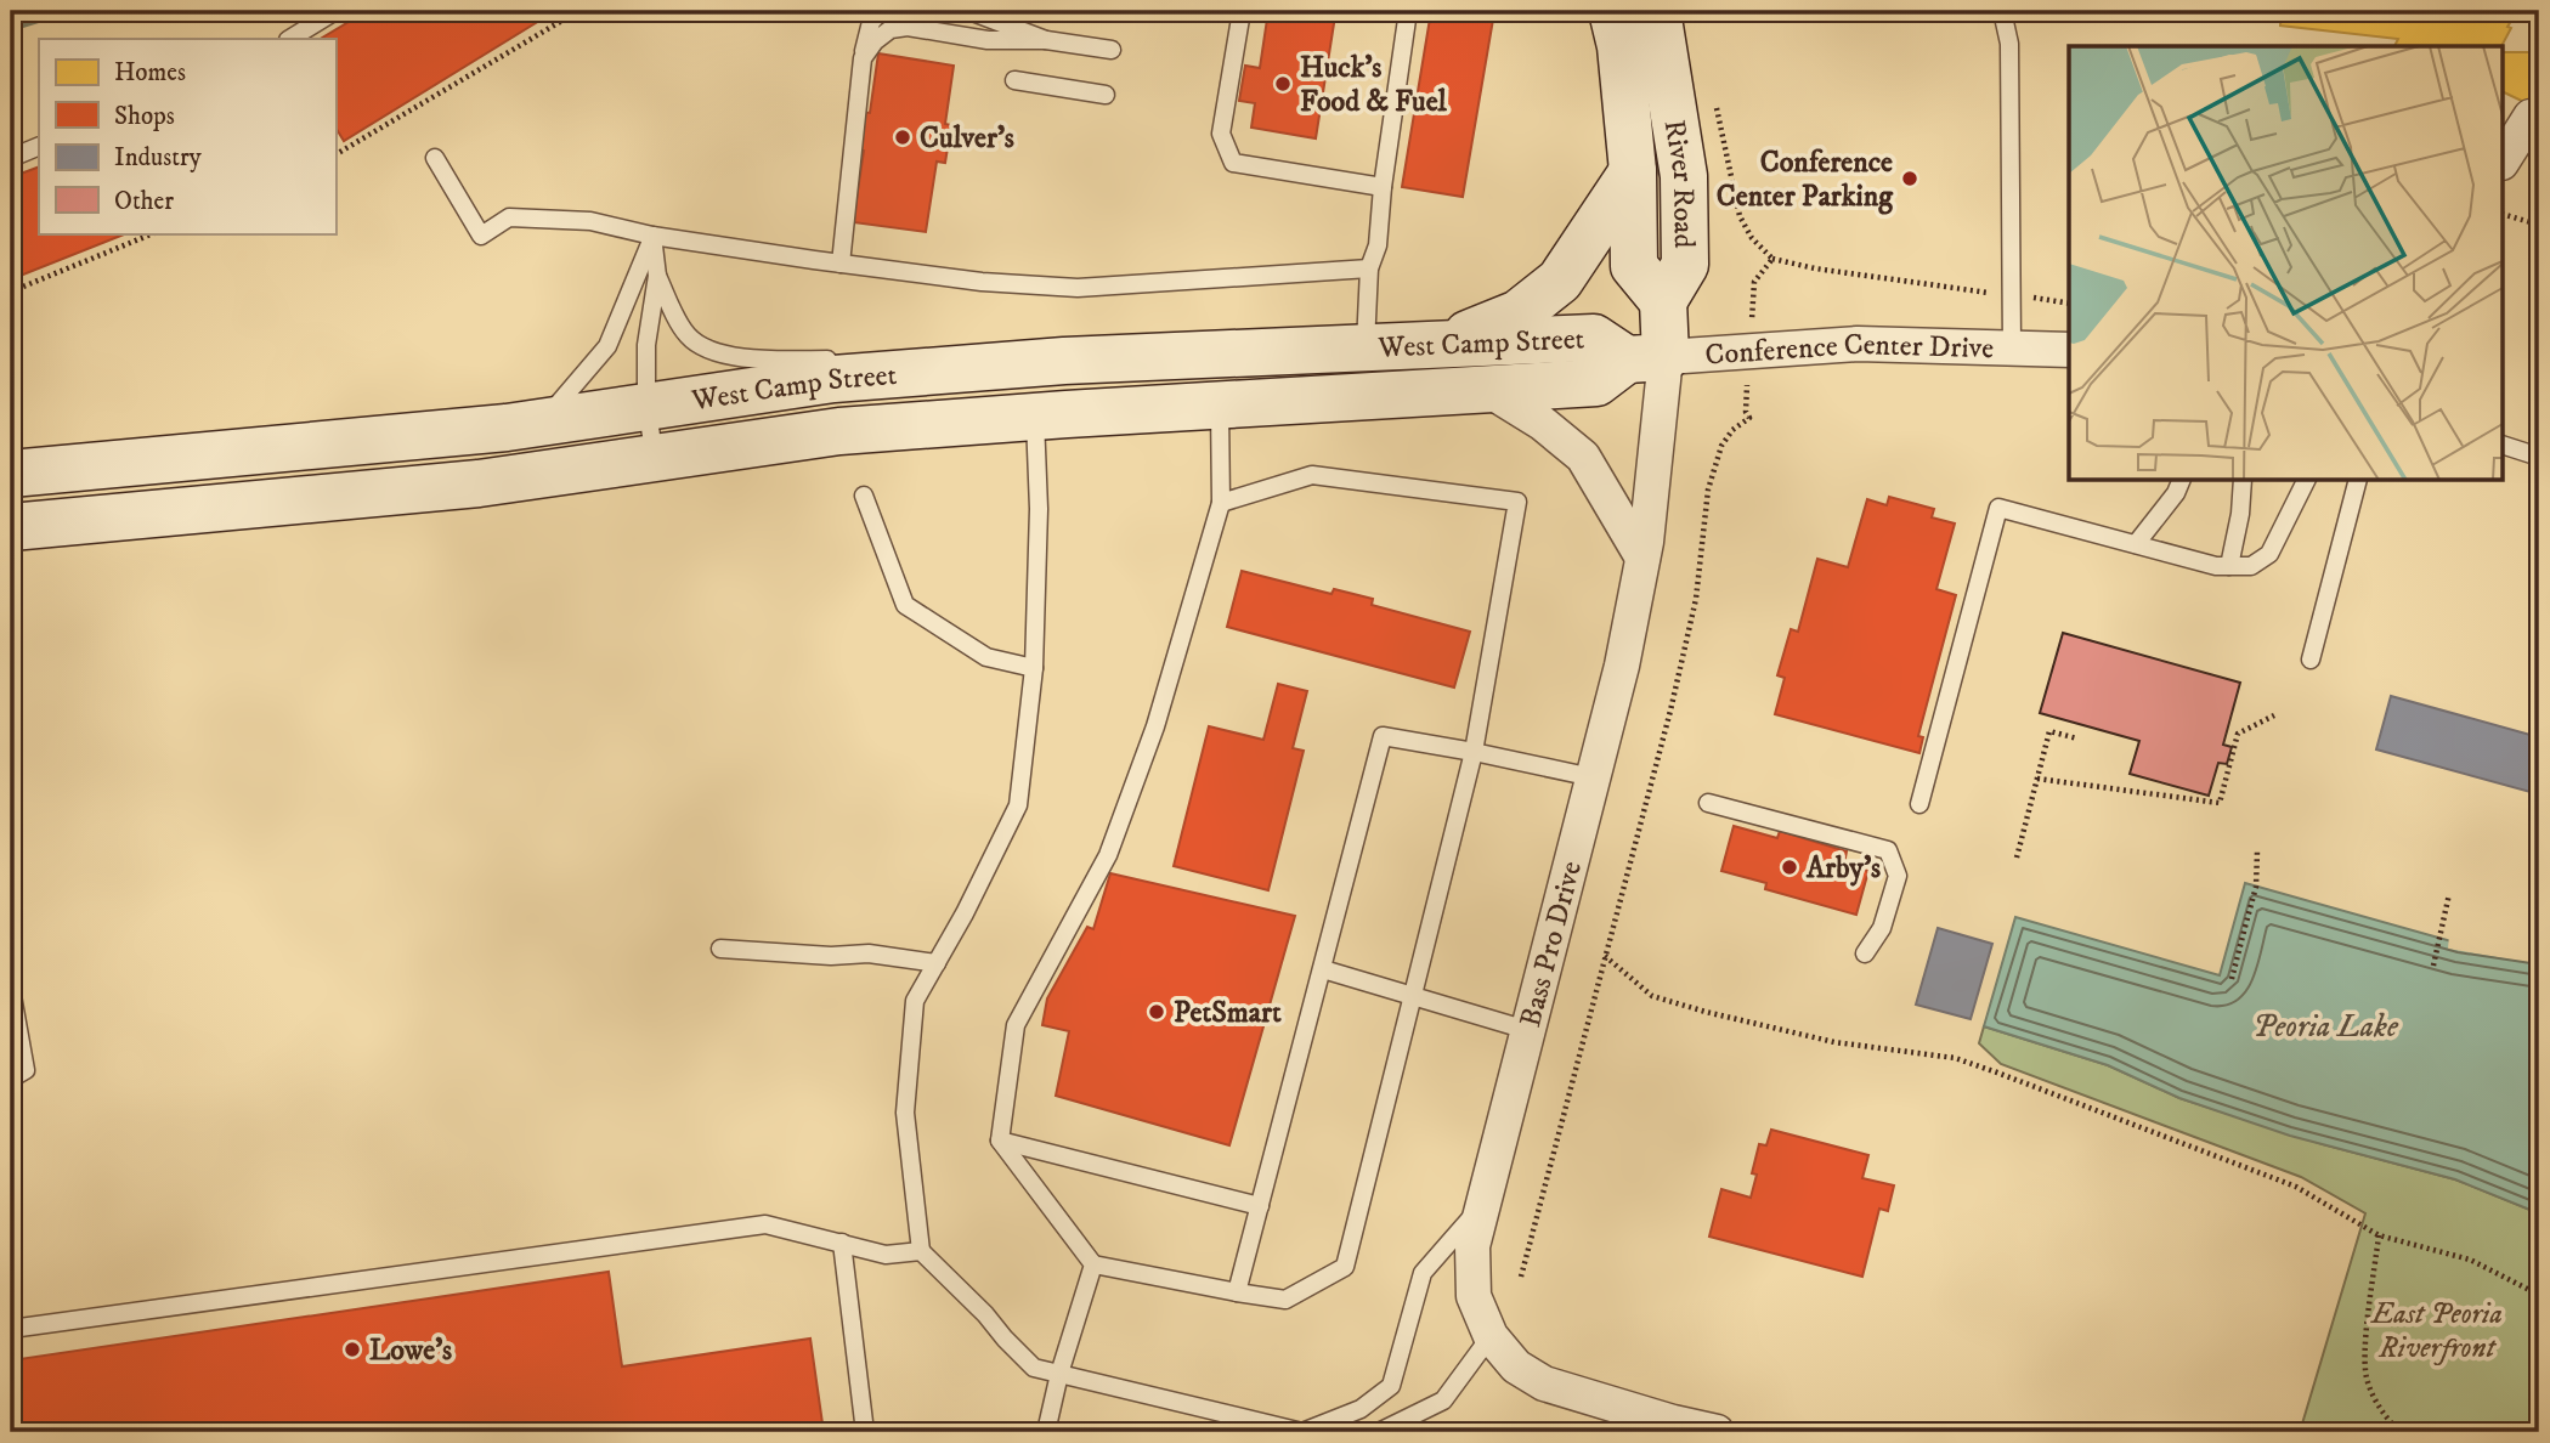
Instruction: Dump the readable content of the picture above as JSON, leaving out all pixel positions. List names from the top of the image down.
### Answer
{
  "streets": {
    "main road": ["River Road", "West Camp Street", "Bass Pro Drive"],
    "street": ["Conference Center Drive"]
  },
  "crossings": [
    ["River Road", "Bass Pro Drive"],
    ["West Camp Street", "Conference Center Drive"],
    ["West Camp Street", "Bass Pro Drive"],
    ["Conference Center Drive", "Bass Pro Drive"]
  ],
  "water": ["Peoria Lake"],
  "parks": ["East Peoria Riverfront"],
  "places": [
    "Huck's Food & Fuel",
    "Culver's",
    "Conference Center Parking",
    "Arby's",
    "PetSmart",
    "Lowe's"
  ],
  "legend": [
    "Homes",
    "Shops",
    "Industry",
    "Other"
  ]
}
